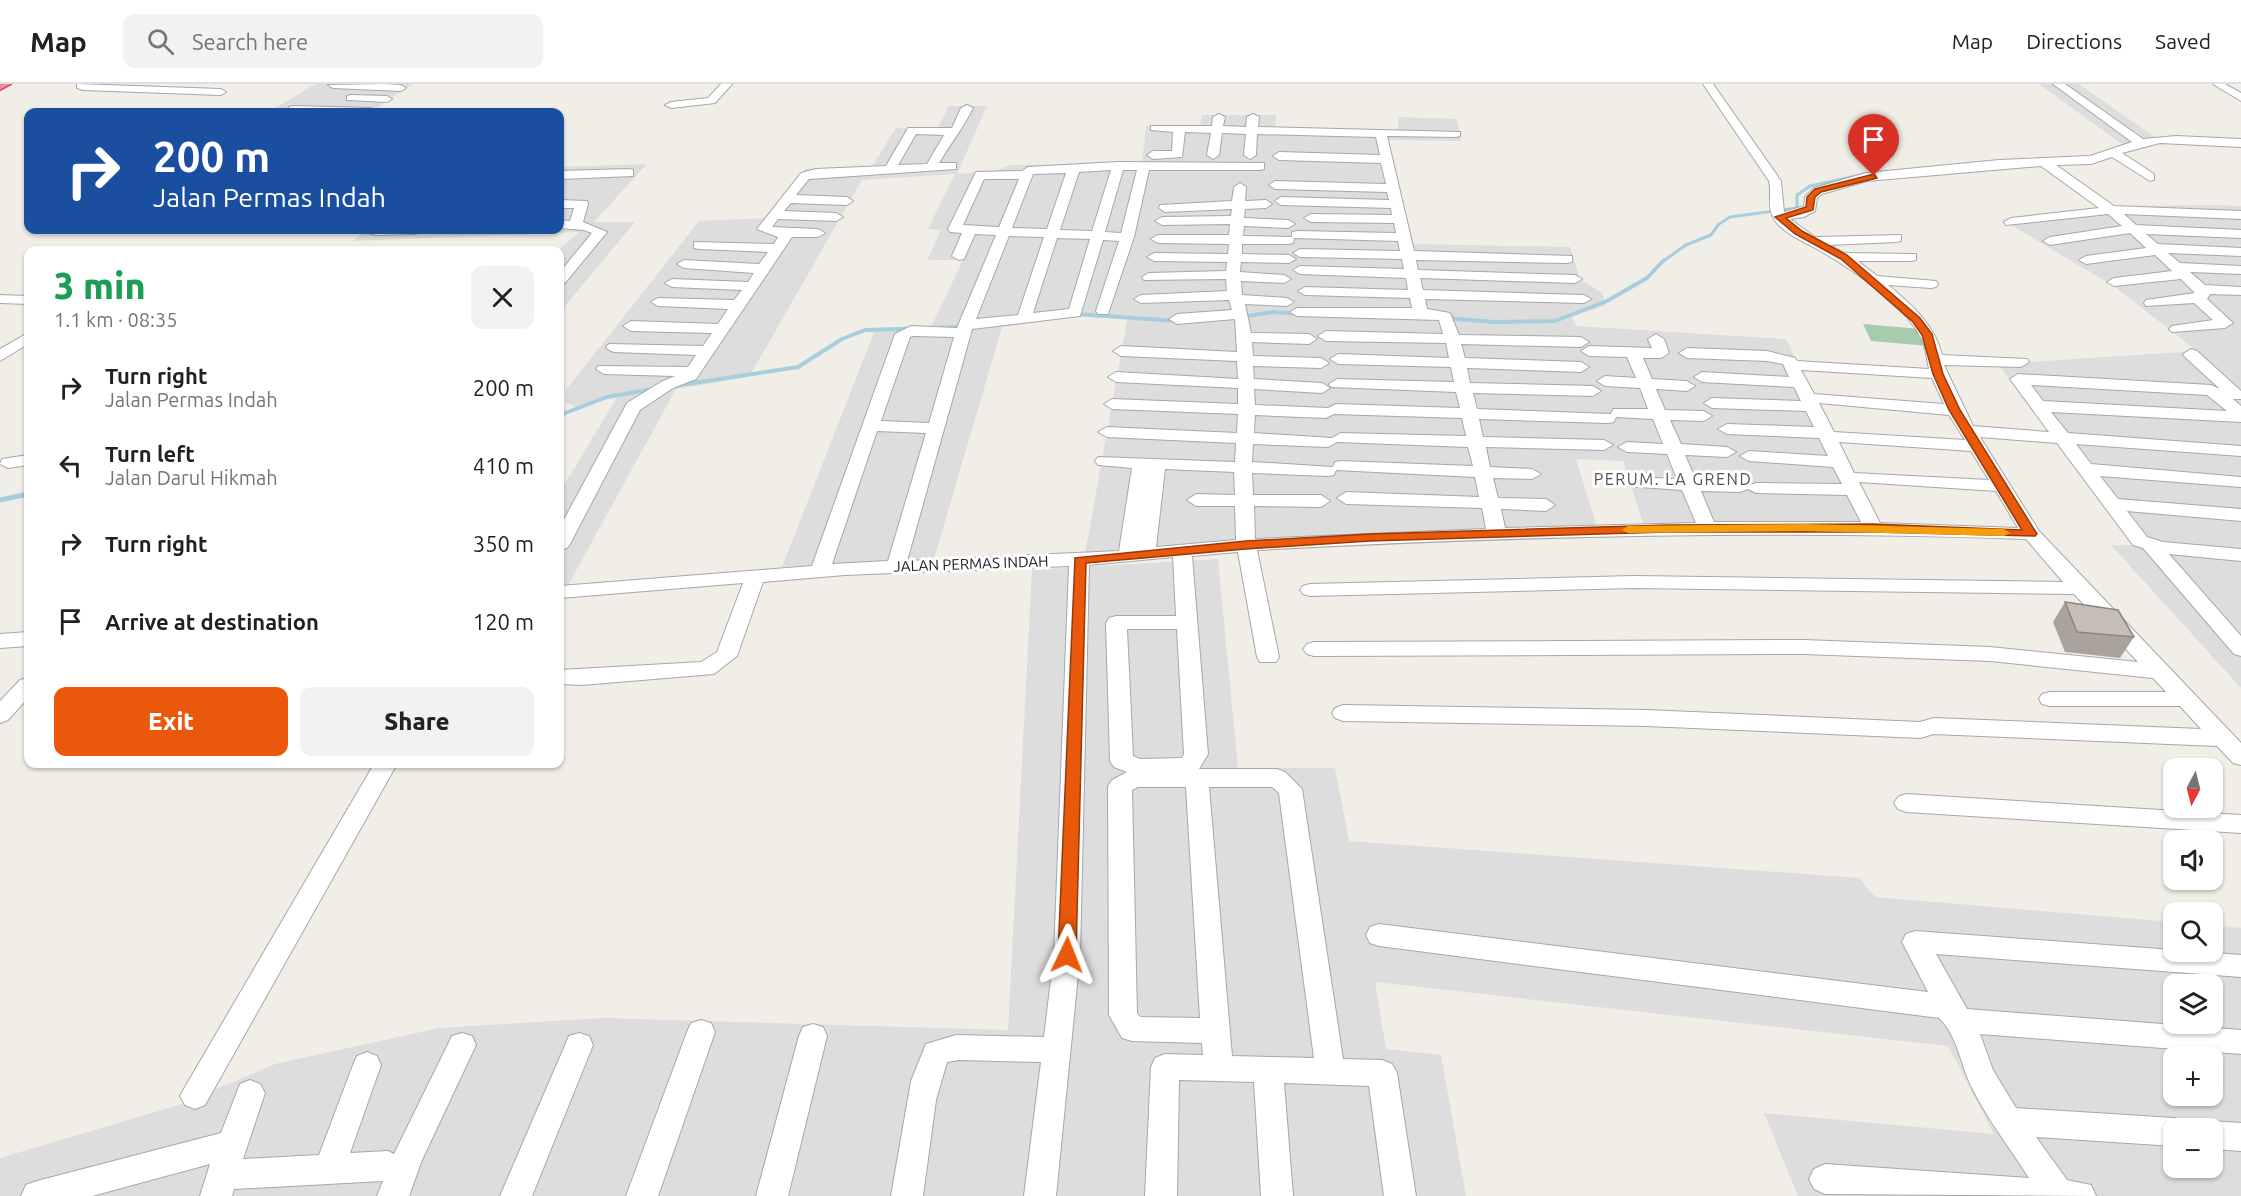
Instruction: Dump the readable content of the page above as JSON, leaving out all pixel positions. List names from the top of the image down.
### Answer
{
  "streets": {
    "street": ["JALAN PERMAS INDAH"]
  },
  "districts": ["PERUM. LA GREND"],
  "north": "bottom",
  "page": {
    "header": "Map",
    "search": "Search here",
    "nav": ["Map", "Directions", "Saved"],
    "turn": ["200 m", "Jalan Permas Indah"],
    "heading": ["3 min", "1.1 km · 08:35"],
    "list": [
      {
        "name": "Turn right",
        "note": "Jalan Permas Indah",
        "value": "200 m"
      },
      {
        "name": "Turn left",
        "note": "Jalan Darul Hikmah",
        "value": "410 m"
      },
      {
        "name": "Turn right",
        "value": "350 m"
      },
      {
        "name": "Arrive at destination",
        "value": "120 m"
      }
    ],
    "buttons": ["Exit", "Share"],
    "map_buttons": ["+", "−"]
  }
}
